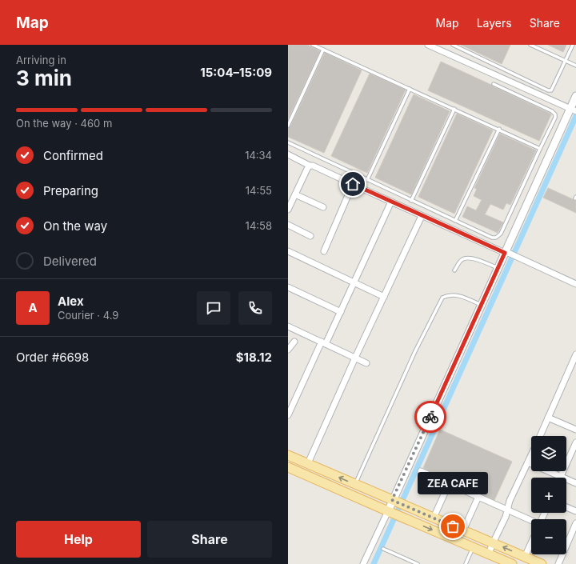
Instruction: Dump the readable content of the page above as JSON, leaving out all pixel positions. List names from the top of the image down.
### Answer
{
  "places": ["ZEA CAFE"],
  "page": {
    "header": "Map",
    "nav": ["Map", "Layers", "Share"],
    "heading": ["3 min", "Arriving in", "15:04–15:09"],
    "panel": [
      "Alex",
      "Courier · 4.9",
      "Order #6698",
      "$18.12"
    ],
    "bar": "On the way · 460 m",
    "list": [
      ["Confirmed", "14:34"],
      ["Preparing", "14:55"],
      ["On the way", "14:58"],
      "Delivered"
    ],
    "round": "A",
    "map_buttons": ["+", "−"],
    "bubble": "ZEA CAFE",
    "buttons": ["Help", "Share"]
  }
}
